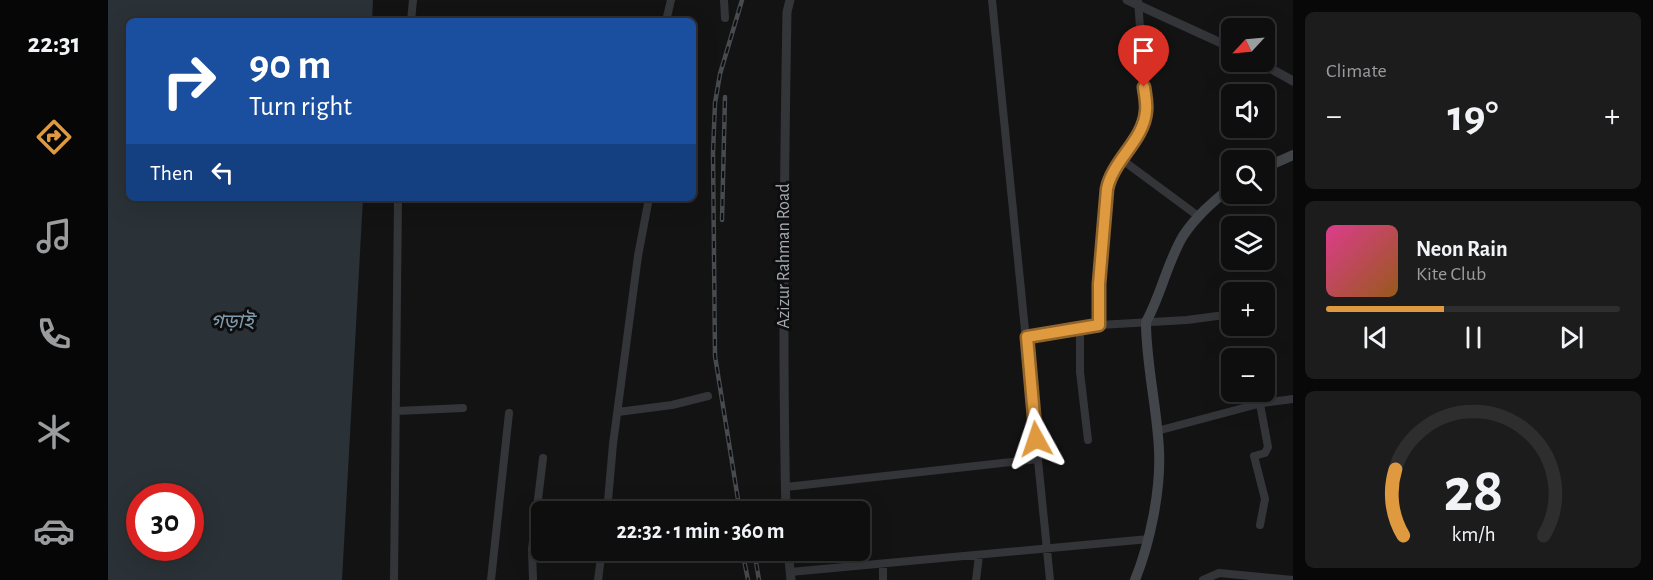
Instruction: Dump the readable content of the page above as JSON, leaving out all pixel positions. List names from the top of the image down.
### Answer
{
  "streets": {
    "street": ["Azizur Rahman Road"]
  },
  "water": ["গড়াই"],
  "north": "bottom left",
  "page": {
    "tabs": "22:31",
    "tile": "Climate",
    "map_buttons": ["+", "−"],
    "turn": ["90 m", "Turn right"],
    "heat": ["−", "19°", "+"],
    "then": "Then",
    "song": ["Neon Rain", "Kite Club"],
    "limit": "30",
    "trip": "22:32 · 1 min · 360 m",
    "gauge": ["28", "km/h"]
  }
}
